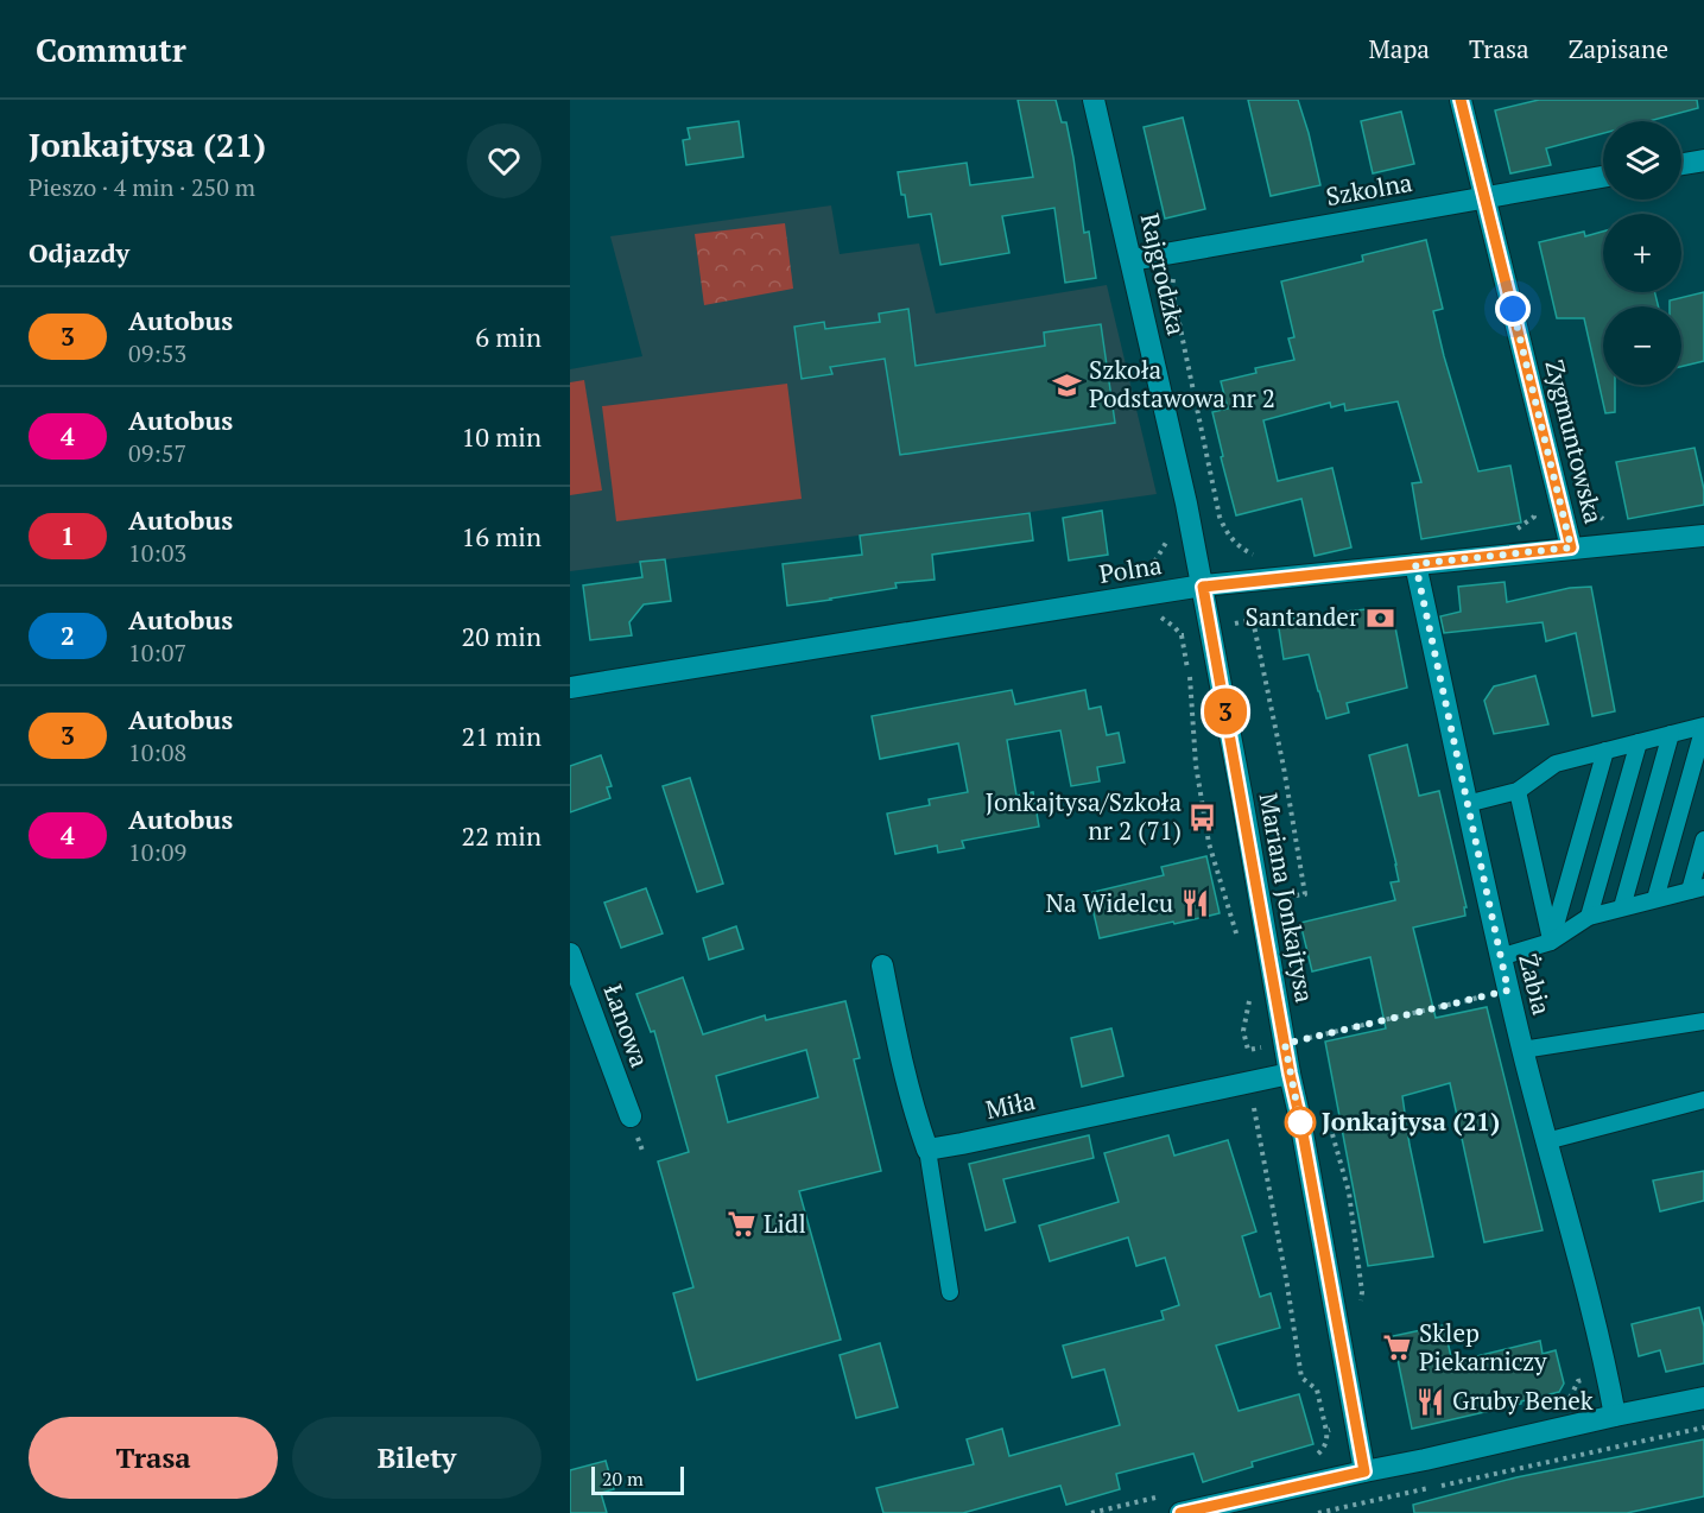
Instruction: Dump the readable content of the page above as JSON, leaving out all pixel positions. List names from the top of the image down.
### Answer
{
  "streets": {
    "street": [
      "Szkolna",
      "Rajgrodzka",
      "Zygmuntowska",
      "Polna",
      "Mariana Jonkajtysa",
      "Żabia",
      "Łanowa",
      "Miła"
    ]
  },
  "crossings": [
    ["Szkolna", "Rajgrodzka"],
    ["Szkolna", "Zygmuntowska"],
    ["Rajgrodzka", "Polna"],
    ["Rajgrodzka", "Mariana Jonkajtysa"],
    ["Zygmuntowska", "Polna"],
    ["Polna", "Mariana Jonkajtysa"],
    ["Polna", "Żabia"],
    ["Mariana Jonkajtysa", "Miła"]
  ],
  "places": {
    "school or university": ["Szkoła Podstawowa nr 2"],
    "bank": ["Santander"],
    "bus stop": ["Jonkajtysa/Szkoła nr 2 (71)"],
    "restaurant": ["Na Widelcu", "Gruby Benek"],
    "other": ["Jonkajtysa (21)"],
    "supermarket": ["Lidl", "Sklep Piekarniczy"]
  },
  "lines": ["bus line 3"],
  "scale_bar": "20 m",
  "page": {
    "header": "Commutr",
    "nav": ["Mapa", "Trasa", "Zapisane"],
    "heading": [
      ["Jonkajtysa (21)", "Pieszo · 4 min · 250 m"],
      "Odjazdy"
    ],
    "on_map": "3",
    "map_buttons": ["+", "−"],
    "list": [
      {
        "mark": "3",
        "name": "Autobus",
        "note": "09:53",
        "value": "6 min"
      },
      {
        "mark": "4",
        "name": "Autobus",
        "note": "09:57",
        "value": "10 min"
      },
      {
        "mark": "1",
        "name": "Autobus",
        "note": "10:03",
        "value": "16 min"
      },
      {
        "mark": "2",
        "name": "Autobus",
        "note": "10:07",
        "value": "20 min"
      },
      {
        "mark": "3",
        "name": "Autobus",
        "note": "10:08",
        "value": "21 min"
      },
      {
        "mark": "4",
        "name": "Autobus",
        "note": "10:09",
        "value": "22 min"
      }
    ],
    "buttons": ["Trasa", "Bilety"],
    "scale": "20 m"
  }
}
